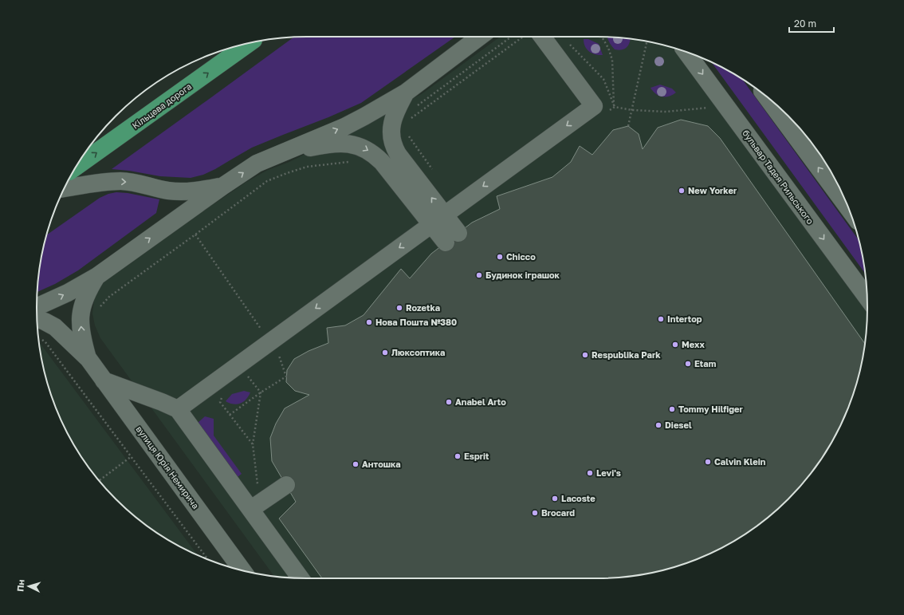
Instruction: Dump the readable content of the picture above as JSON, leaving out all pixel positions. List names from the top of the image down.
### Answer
{
  "streets": {
    "highway": ["Кільцева дорога"],
    "street": ["бульвар Тадея Рильського", "вулиця Юрія Немирича"]
  },
  "one_way": ["Кільцева дорога"],
  "places": [
    "New Yorker",
    "Chicco",
    "Будинок іграшок",
    "Rozetka",
    "Intertop",
    "Нова Пошта №380",
    "Mexx",
    "Люксоптика",
    "Respublika Park",
    "Etam",
    "Anabel Arto",
    "Tommy Hilfiger",
    "Diesel",
    "Esprit",
    "Calvin Klein",
    "Антошка",
    "Levi's",
    "Lacoste",
    "Brocard"
  ],
  "scale_bar": "20 m",
  "north": "left"
}
